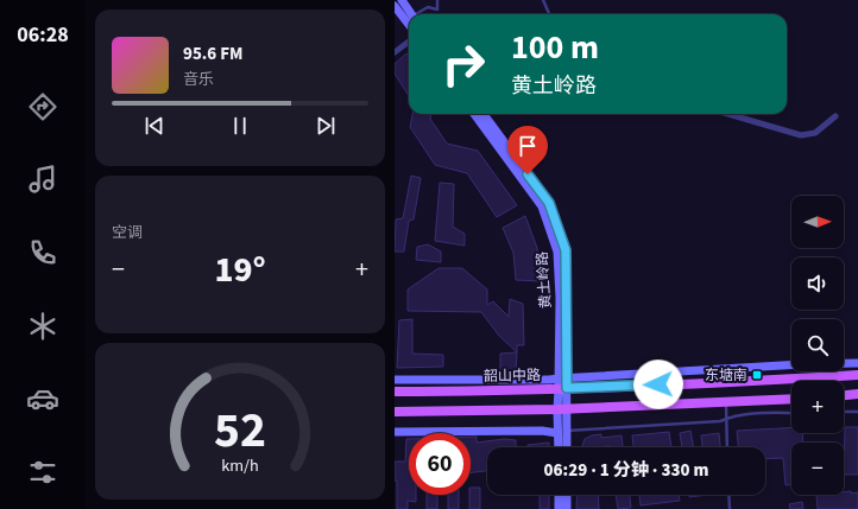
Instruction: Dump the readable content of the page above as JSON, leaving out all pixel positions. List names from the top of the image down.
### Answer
{
  "streets": {
    "main road": ["韶山中路"],
    "street": ["黄土岭路"]
  },
  "crossings": [
    ["黄土岭路", "韶山中路"]
  ],
  "places": {
    "transit": ["东塘南"]
  },
  "north": "right",
  "page": {
    "tabs": "06:28",
    "turn": ["100 m", "黄土岭路"],
    "song": ["95.6 FM", "音乐"],
    "tile": "空调",
    "map_buttons": ["+", "−"],
    "heat": ["−", "19°", "+"],
    "limit": "60",
    "trip": "06:29 · 1 分钟 · 330 m",
    "gauge": ["52", "km/h"]
  }
}
